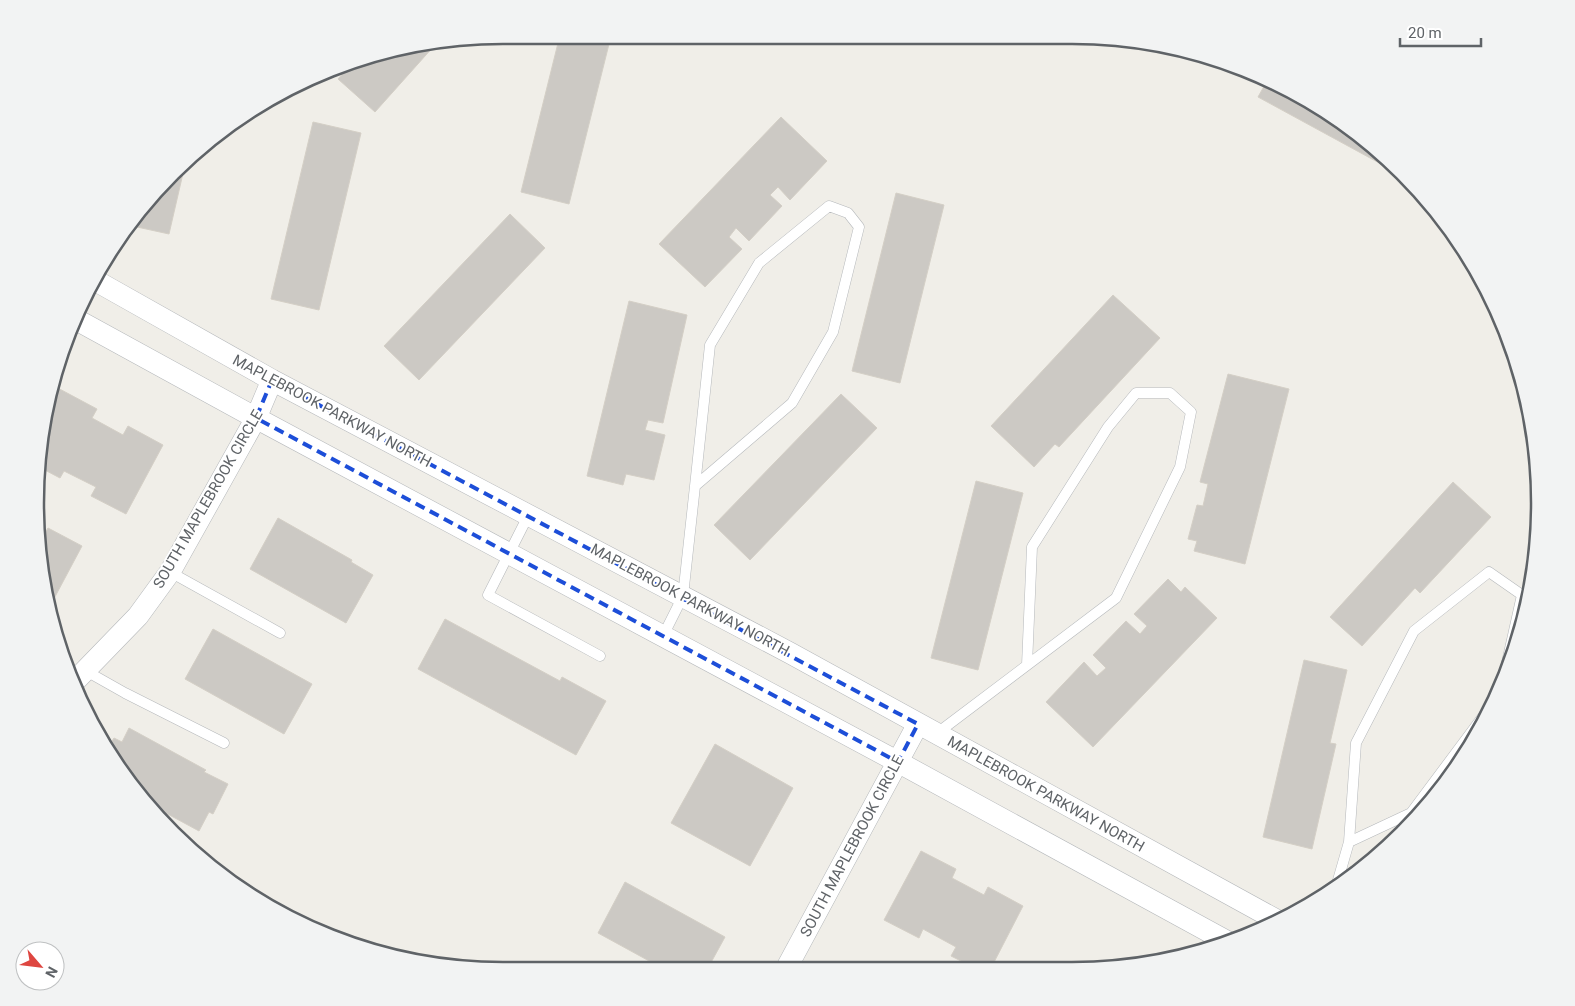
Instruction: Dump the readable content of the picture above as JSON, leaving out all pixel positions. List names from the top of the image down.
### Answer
{
  "streets": {
    "street": ["MAPLEBROOK PARKWAY NORTH", "SOUTH MAPLEBROOK CIRCLE"]
  },
  "crossings": [
    ["MAPLEBROOK PARKWAY NORTH", "SOUTH MAPLEBROOK CIRCLE"]
  ],
  "scale_bar": "20 m",
  "north": "bottom right"
}
